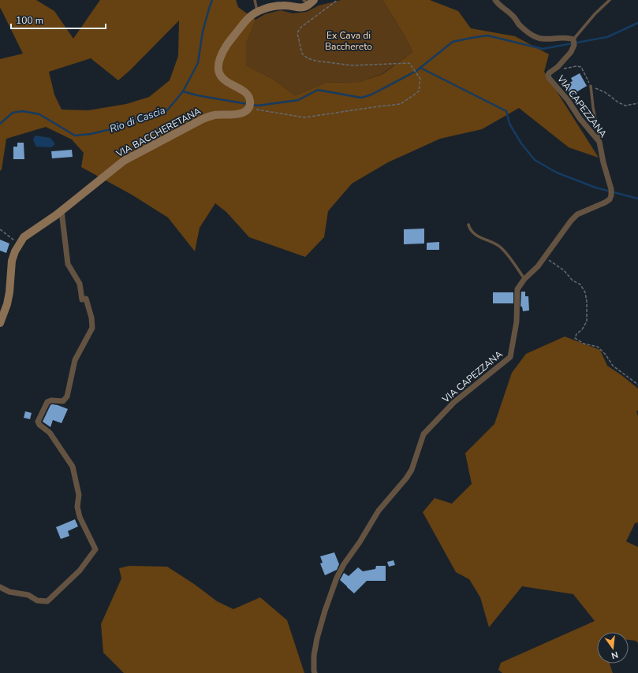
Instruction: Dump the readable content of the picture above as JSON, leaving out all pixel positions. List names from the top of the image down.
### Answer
{
  "streets": {
    "street": ["VIA CAPEZZANA", "VIA BACCHERETANA"]
  },
  "water": ["Rio di Cascia"],
  "parks": ["Ex Cava di Bacchereto"],
  "scale_bar": "100 m",
  "north": "bottom"
}
